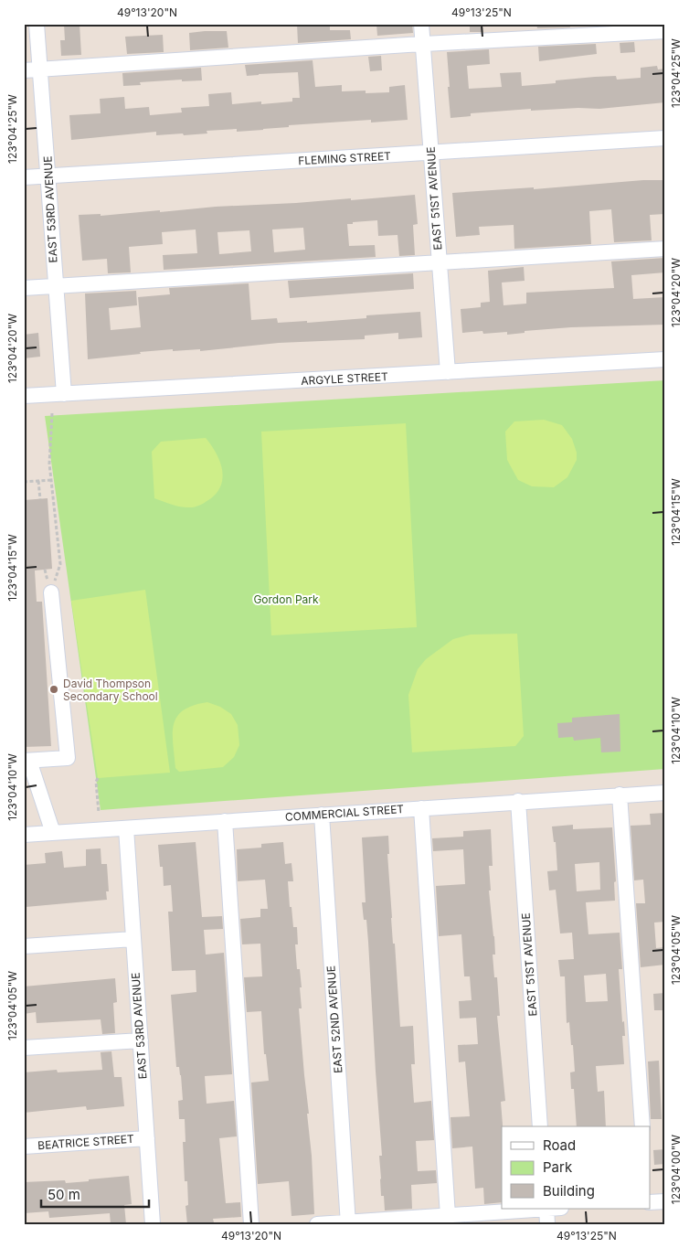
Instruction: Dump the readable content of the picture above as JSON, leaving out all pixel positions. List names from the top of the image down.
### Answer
{
  "streets": {
    "street": [
      "FLEMING STREET",
      "EAST 51ST AVENUE",
      "EAST 53RD AVENUE",
      "ARGYLE STREET",
      "COMMERCIAL STREET",
      "EAST 52ND AVENUE",
      "BEATRICE STREET"
    ]
  },
  "crossings": [
    ["FLEMING STREET", "EAST 51ST AVENUE"],
    ["FLEMING STREET", "EAST 53RD AVENUE"],
    ["EAST 51ST AVENUE", "ARGYLE STREET"],
    ["EAST 51ST AVENUE", "COMMERCIAL STREET"],
    ["EAST 53RD AVENUE", "ARGYLE STREET"],
    ["EAST 53RD AVENUE", "COMMERCIAL STREET"],
    ["EAST 53RD AVENUE", "BEATRICE STREET"],
    ["COMMERCIAL STREET", "EAST 52ND AVENUE"]
  ],
  "parks": ["Gordon Park"],
  "places": ["David Thompson Secondary School"],
  "legend": ["Road", "Park", "Building"],
  "scale_bar": "50 m",
  "coordinates": [
    "49°13'20\"N",
    "49°13'25\"N",
    "123°04'25\"W",
    "123°04'20\"W",
    "123°04'15\"W",
    "123°04'10\"W",
    "123°04'05\"W",
    "123°04'00\"W"
  ]
}
